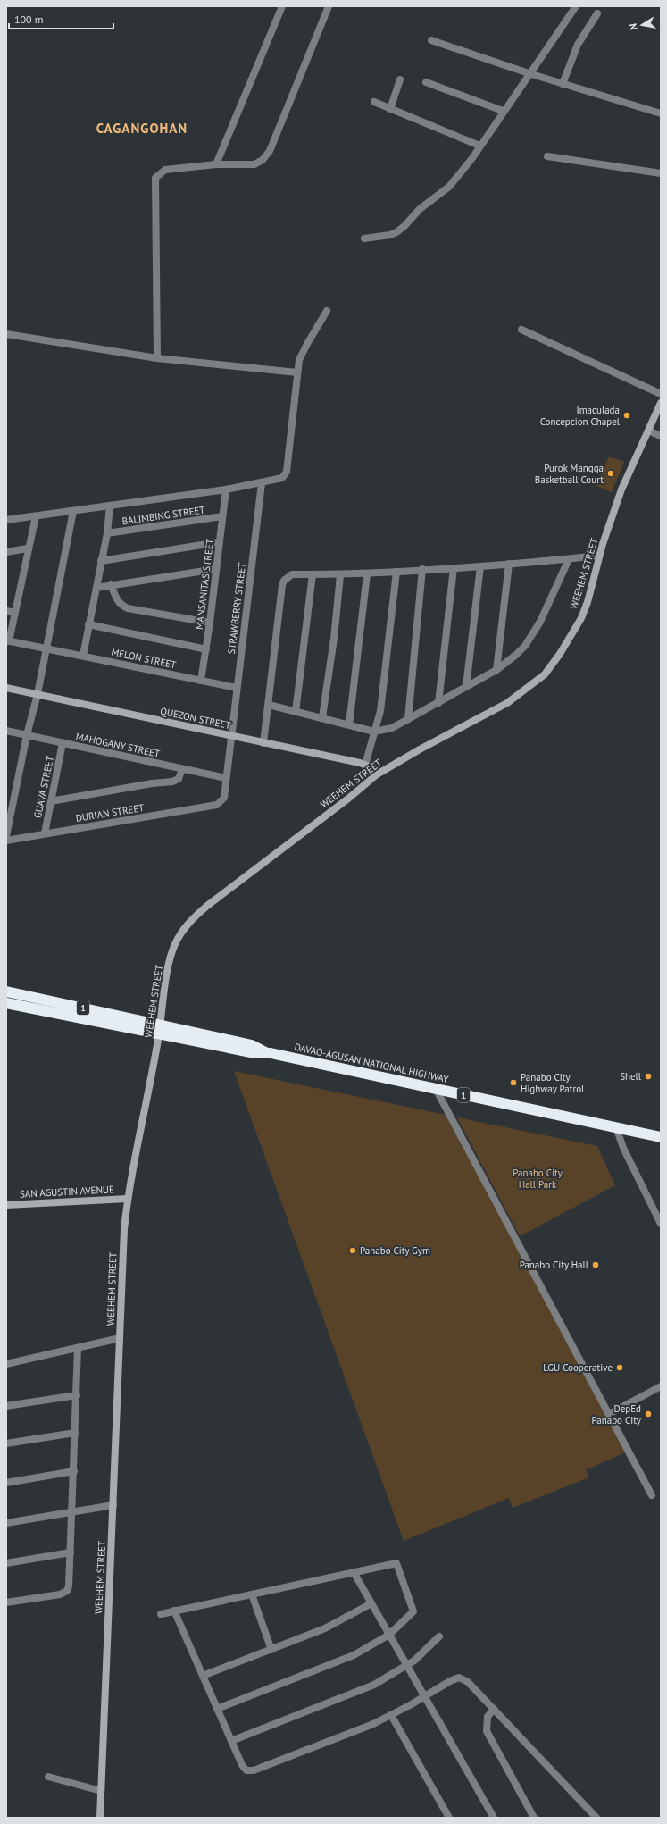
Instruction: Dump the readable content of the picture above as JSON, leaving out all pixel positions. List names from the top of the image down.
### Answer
{
  "streets": {
    "highway": ["1", "DAVAO-AGUSAN NATIONAL HIGHWAY"],
    "street": [
      "BALIMBING STREET",
      "WEEHEM STREET",
      "MANSANITAS STREET",
      "STRAWBERRY STREET",
      "MELON STREET",
      "QUEZON STREET",
      "MAHOGANY STREET",
      "GUAVA STREET",
      "DURIAN STREET",
      "SAN AGUSTIN AVENUE"
    ]
  },
  "crossings": [
    ["BALIMBING STREET", "MANSANITAS STREET"],
    ["WEEHEM STREET", "QUEZON STREET"],
    ["WEEHEM STREET", "DAVAO-AGUSAN NATIONAL HIGHWAY"],
    ["WEEHEM STREET", "SAN AGUSTIN AVENUE"],
    ["MANSANITAS STREET", "MELON STREET"],
    ["STRAWBERRY STREET", "MELON STREET"],
    ["STRAWBERRY STREET", "QUEZON STREET"],
    ["STRAWBERRY STREET", "MAHOGANY STREET"],
    ["STRAWBERRY STREET", "DURIAN STREET"],
    ["MAHOGANY STREET", "GUAVA STREET"],
    ["GUAVA STREET", "DURIAN STREET"]
  ],
  "districts": ["CAGANGOHAN"],
  "parks": ["Panabo City Hall Park"],
  "places": [
    "Imaculada Concepcion Chapel",
    "Purok Mangga Basketball Court",
    "Shell",
    "Panabo City Highway Patrol",
    "Panabo City Gym",
    "Panabo City Hall",
    "LGU Cooperative",
    "DepEd Panabo City"
  ],
  "scale_bar": "100 m",
  "north": "left"
}
